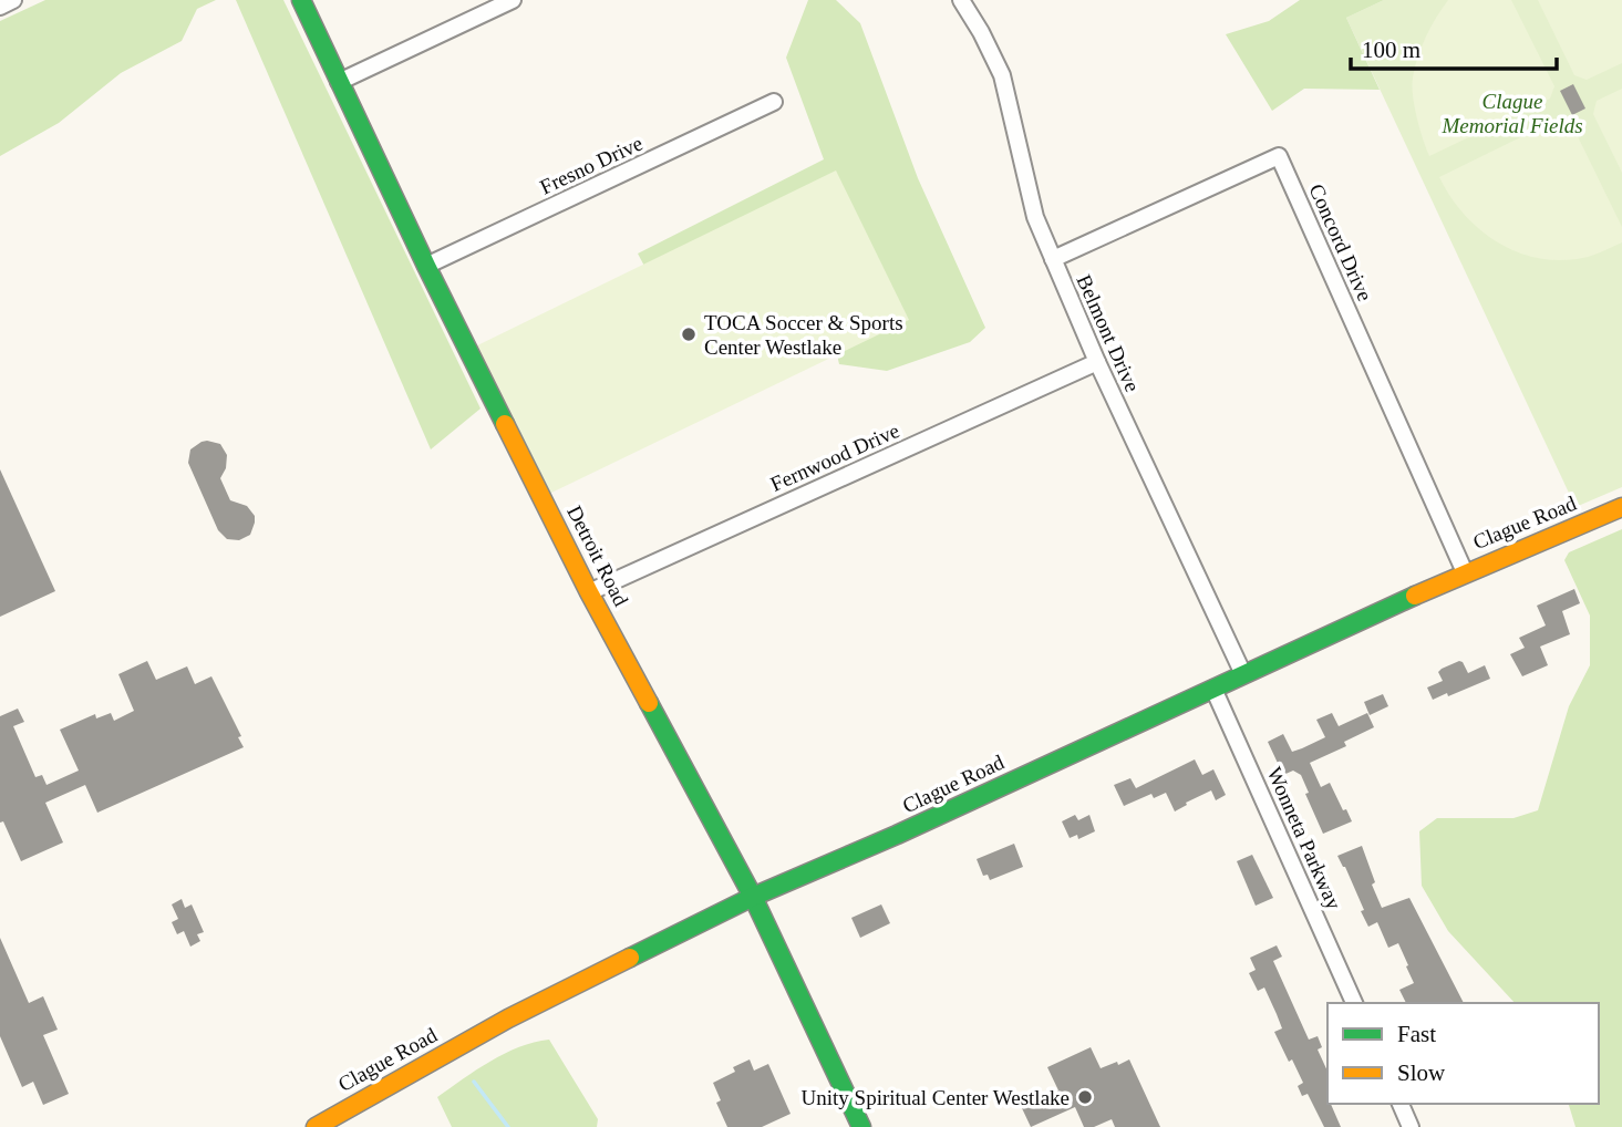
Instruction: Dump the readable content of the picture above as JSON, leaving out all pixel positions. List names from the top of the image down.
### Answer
{
  "streets": {
    "main road": ["Clague Road", "Detroit Road"],
    "street": [
      "Fresno Drive",
      "Concord Drive",
      "Belmont Drive",
      "Fernwood Drive",
      "Wonneta Parkway"
    ]
  },
  "crossings": [
    ["Fresno Drive", "Detroit Road"],
    ["Concord Drive", "Belmont Drive"],
    ["Concord Drive", "Clague Road"],
    ["Belmont Drive", "Fernwood Drive"],
    ["Belmont Drive", "Clague Road"],
    ["Fernwood Drive", "Detroit Road"],
    ["Clague Road", "Detroit Road"],
    ["Clague Road", "Wonneta Parkway"]
  ],
  "parks": ["Clague Memorial Fields"],
  "places": ["TOCA Soccer & Sports Center Westlake", "Unity Spiritual Center Westlake"],
  "legend": ["Fast", "Slow"],
  "scale_bar": "100 m"
}
